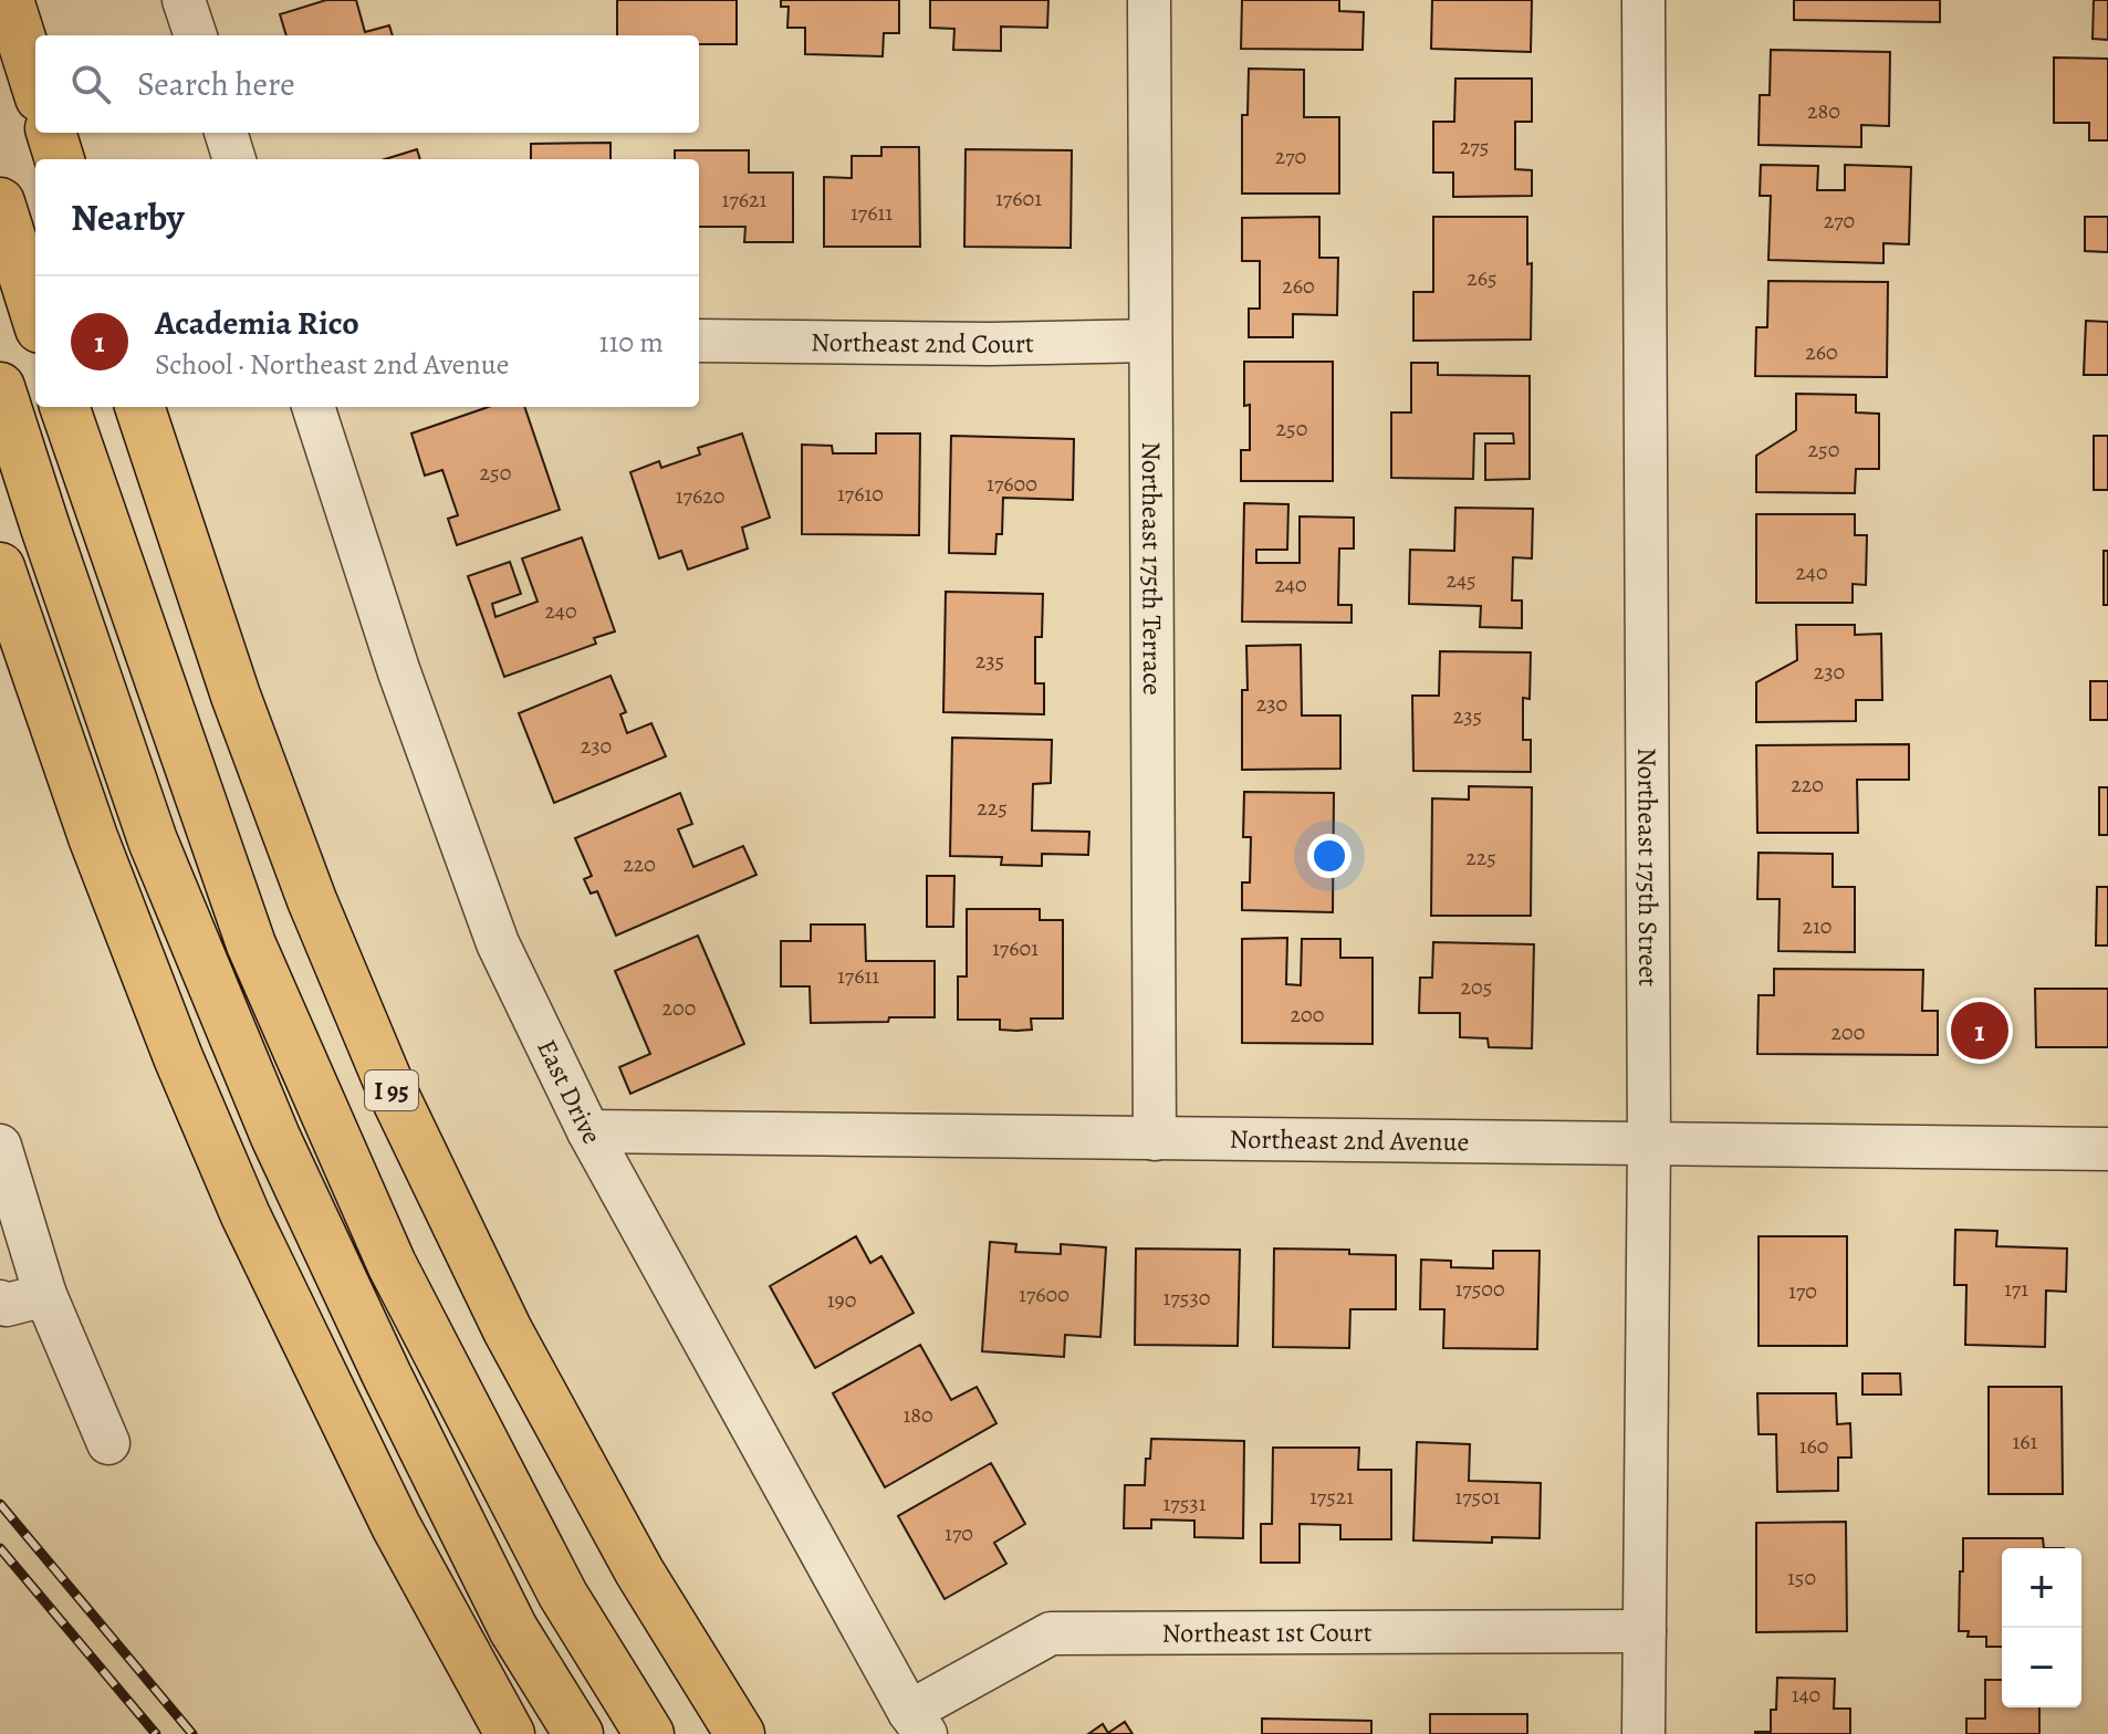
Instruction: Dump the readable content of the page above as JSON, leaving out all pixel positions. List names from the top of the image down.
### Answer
{
  "streets": {
    "highway": ["I 95"],
    "street": [
      "Northeast 2nd Court",
      "Northeast 175th Terrace",
      "Northeast 175th Street",
      "East Drive",
      "Northeast 2nd Avenue",
      "Northeast 1st Court"
    ]
  },
  "crossings": [
    ["Northeast 2nd Court", "Northeast 175th Terrace"],
    ["Northeast 175th Terrace", "Northeast 2nd Avenue"],
    ["Northeast 175th Street", "Northeast 2nd Avenue"],
    ["Northeast 175th Street", "Northeast 1st Court"],
    ["East Drive", "Northeast 2nd Avenue"],
    ["East Drive", "Northeast 1st Court"]
  ],
  "house_numbers": [
    "280",
    "275",
    "270",
    "17601",
    "17621",
    "17611",
    "270",
    "265",
    "260",
    "260",
    "250",
    "250",
    "250",
    "17600",
    "17610",
    "17620",
    "240",
    "245",
    "240",
    "240",
    "235",
    "230",
    "230",
    "235",
    "230",
    "220",
    "225",
    "225",
    "220",
    "210",
    "17601",
    "17611",
    "205",
    "200",
    "200",
    "200",
    "17500",
    "171",
    "170",
    "17600",
    "17530",
    "190",
    "180",
    "161",
    "160",
    "17521",
    "17501",
    "17531",
    "170",
    "150",
    "140"
  ],
  "page": {
    "search": "Search here",
    "heading": "Nearby",
    "list": [
      {
        "mark": "1",
        "name": "Academia Rico",
        "note": "School · Northeast 2nd Avenue",
        "value": "110 m"
      }
    ],
    "pins": "1",
    "map_buttons": ["+", "−"]
  }
}
